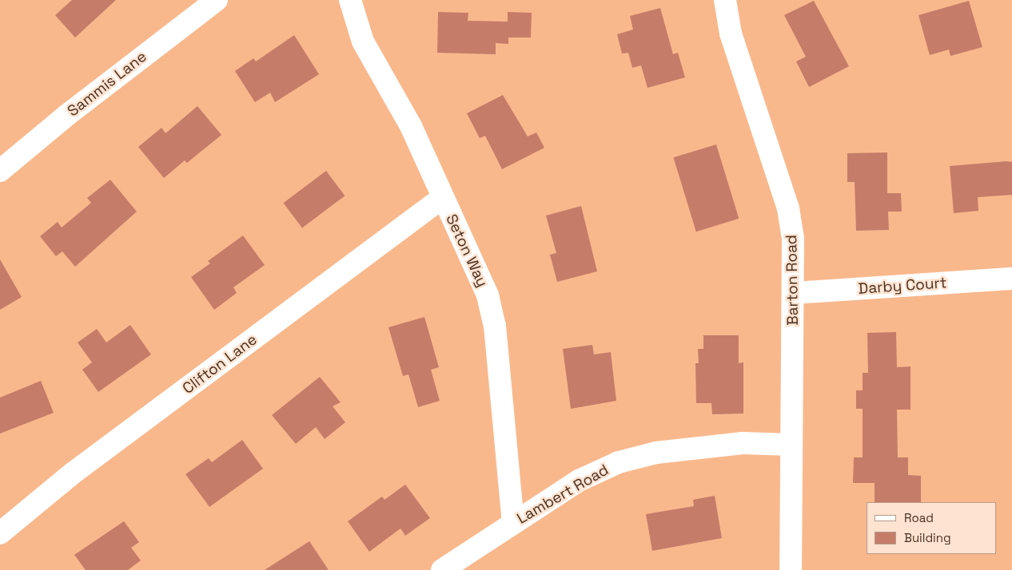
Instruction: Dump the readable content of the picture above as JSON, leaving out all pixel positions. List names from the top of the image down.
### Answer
{
  "streets": {
    "street": [
      "Sammis Lane",
      "Seton Way",
      "Barton Road",
      "Darby Court",
      "Clifton Lane",
      "Lambert Road"
    ]
  },
  "crossings": [
    ["Seton Way", "Clifton Lane"],
    ["Seton Way", "Lambert Road"],
    ["Barton Road", "Darby Court"],
    ["Barton Road", "Lambert Road"]
  ],
  "legend": ["Road", "Building"]
}
